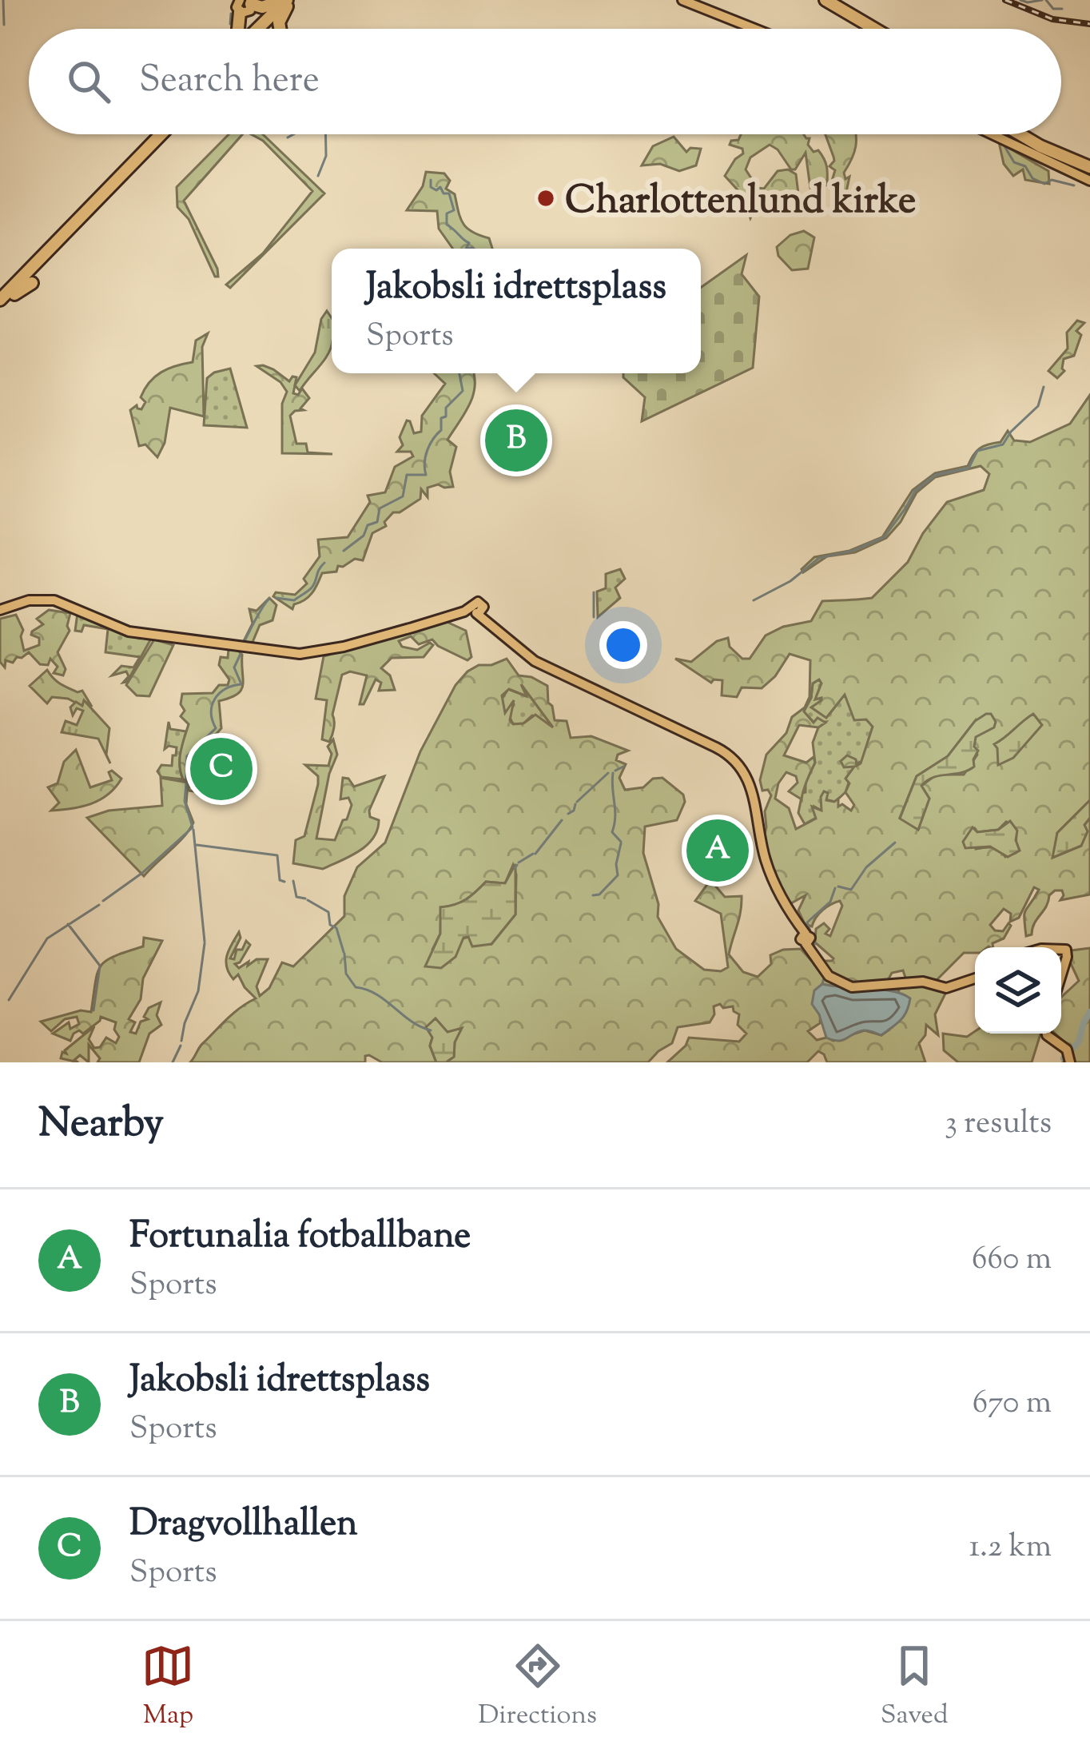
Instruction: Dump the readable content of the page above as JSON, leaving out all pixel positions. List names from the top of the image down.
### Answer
{
  "places": ["Charlottenlund kirke"],
  "page": {
    "search": "Search here",
    "popup": ["Jakobsli idrettsplass", "Sports"],
    "pins": ["B", "C", "A"],
    "heading": ["Nearby", "3 results"],
    "list": [
      {
        "mark": "A",
        "name": "Fortunalia fotballbane",
        "note": "Sports",
        "value": "660 m"
      },
      {
        "mark": "B",
        "name": "Jakobsli idrettsplass",
        "note": "Sports",
        "value": "670 m"
      },
      {
        "mark": "C",
        "name": "Dragvollhallen",
        "note": "Sports",
        "value": "1.2 km"
      }
    ],
    "nav": ["Map", "Directions", "Saved"]
  }
}
